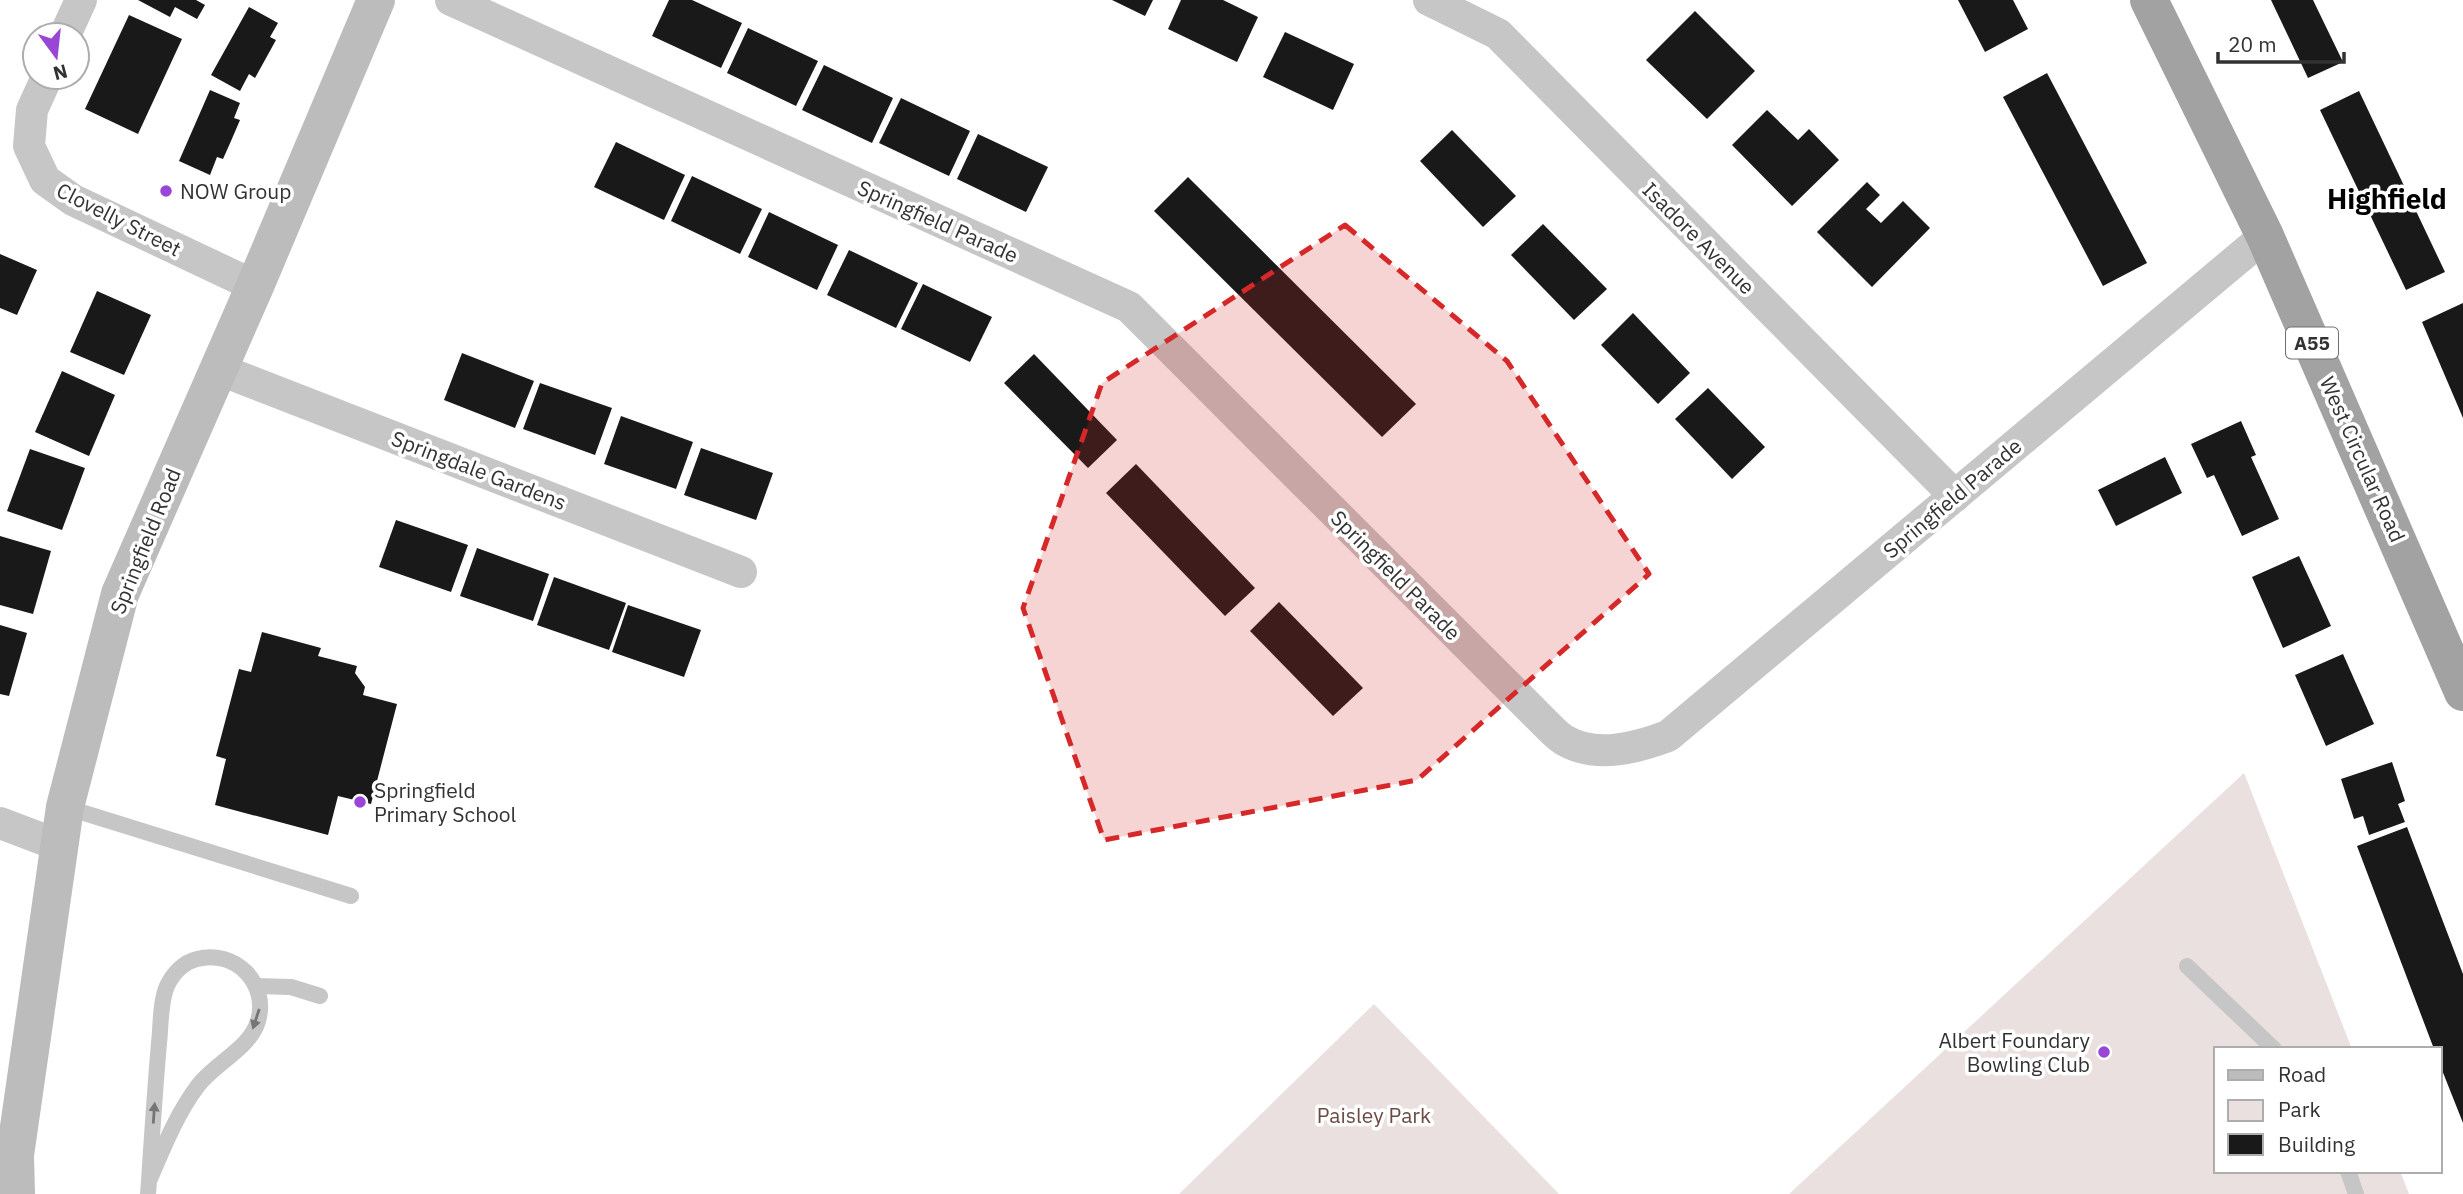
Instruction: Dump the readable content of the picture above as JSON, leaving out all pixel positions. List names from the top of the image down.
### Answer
{
  "streets": {
    "highway": ["A55", "West Circular Road"],
    "main road": ["Springfield Road"],
    "street": [
      "Clovelly Street",
      "Springfield Parade",
      "Isadore Avenue",
      "Springdale Gardens"
    ]
  },
  "crossings": [
    ["Clovelly Street", "Springfield Road"],
    ["Springfield Parade", "Isadore Avenue"],
    ["Springfield Parade", "West Circular Road"],
    ["Springdale Gardens", "Springfield Road"]
  ],
  "districts": ["Highfield"],
  "parks": ["Paisley Park"],
  "places": ["NOW Group", "Springfield Primary School", "Albert Foundary Bowling Club"],
  "legend": ["Road", "Park", "Building"],
  "scale_bar": "20 m",
  "north": "bottom"
}
